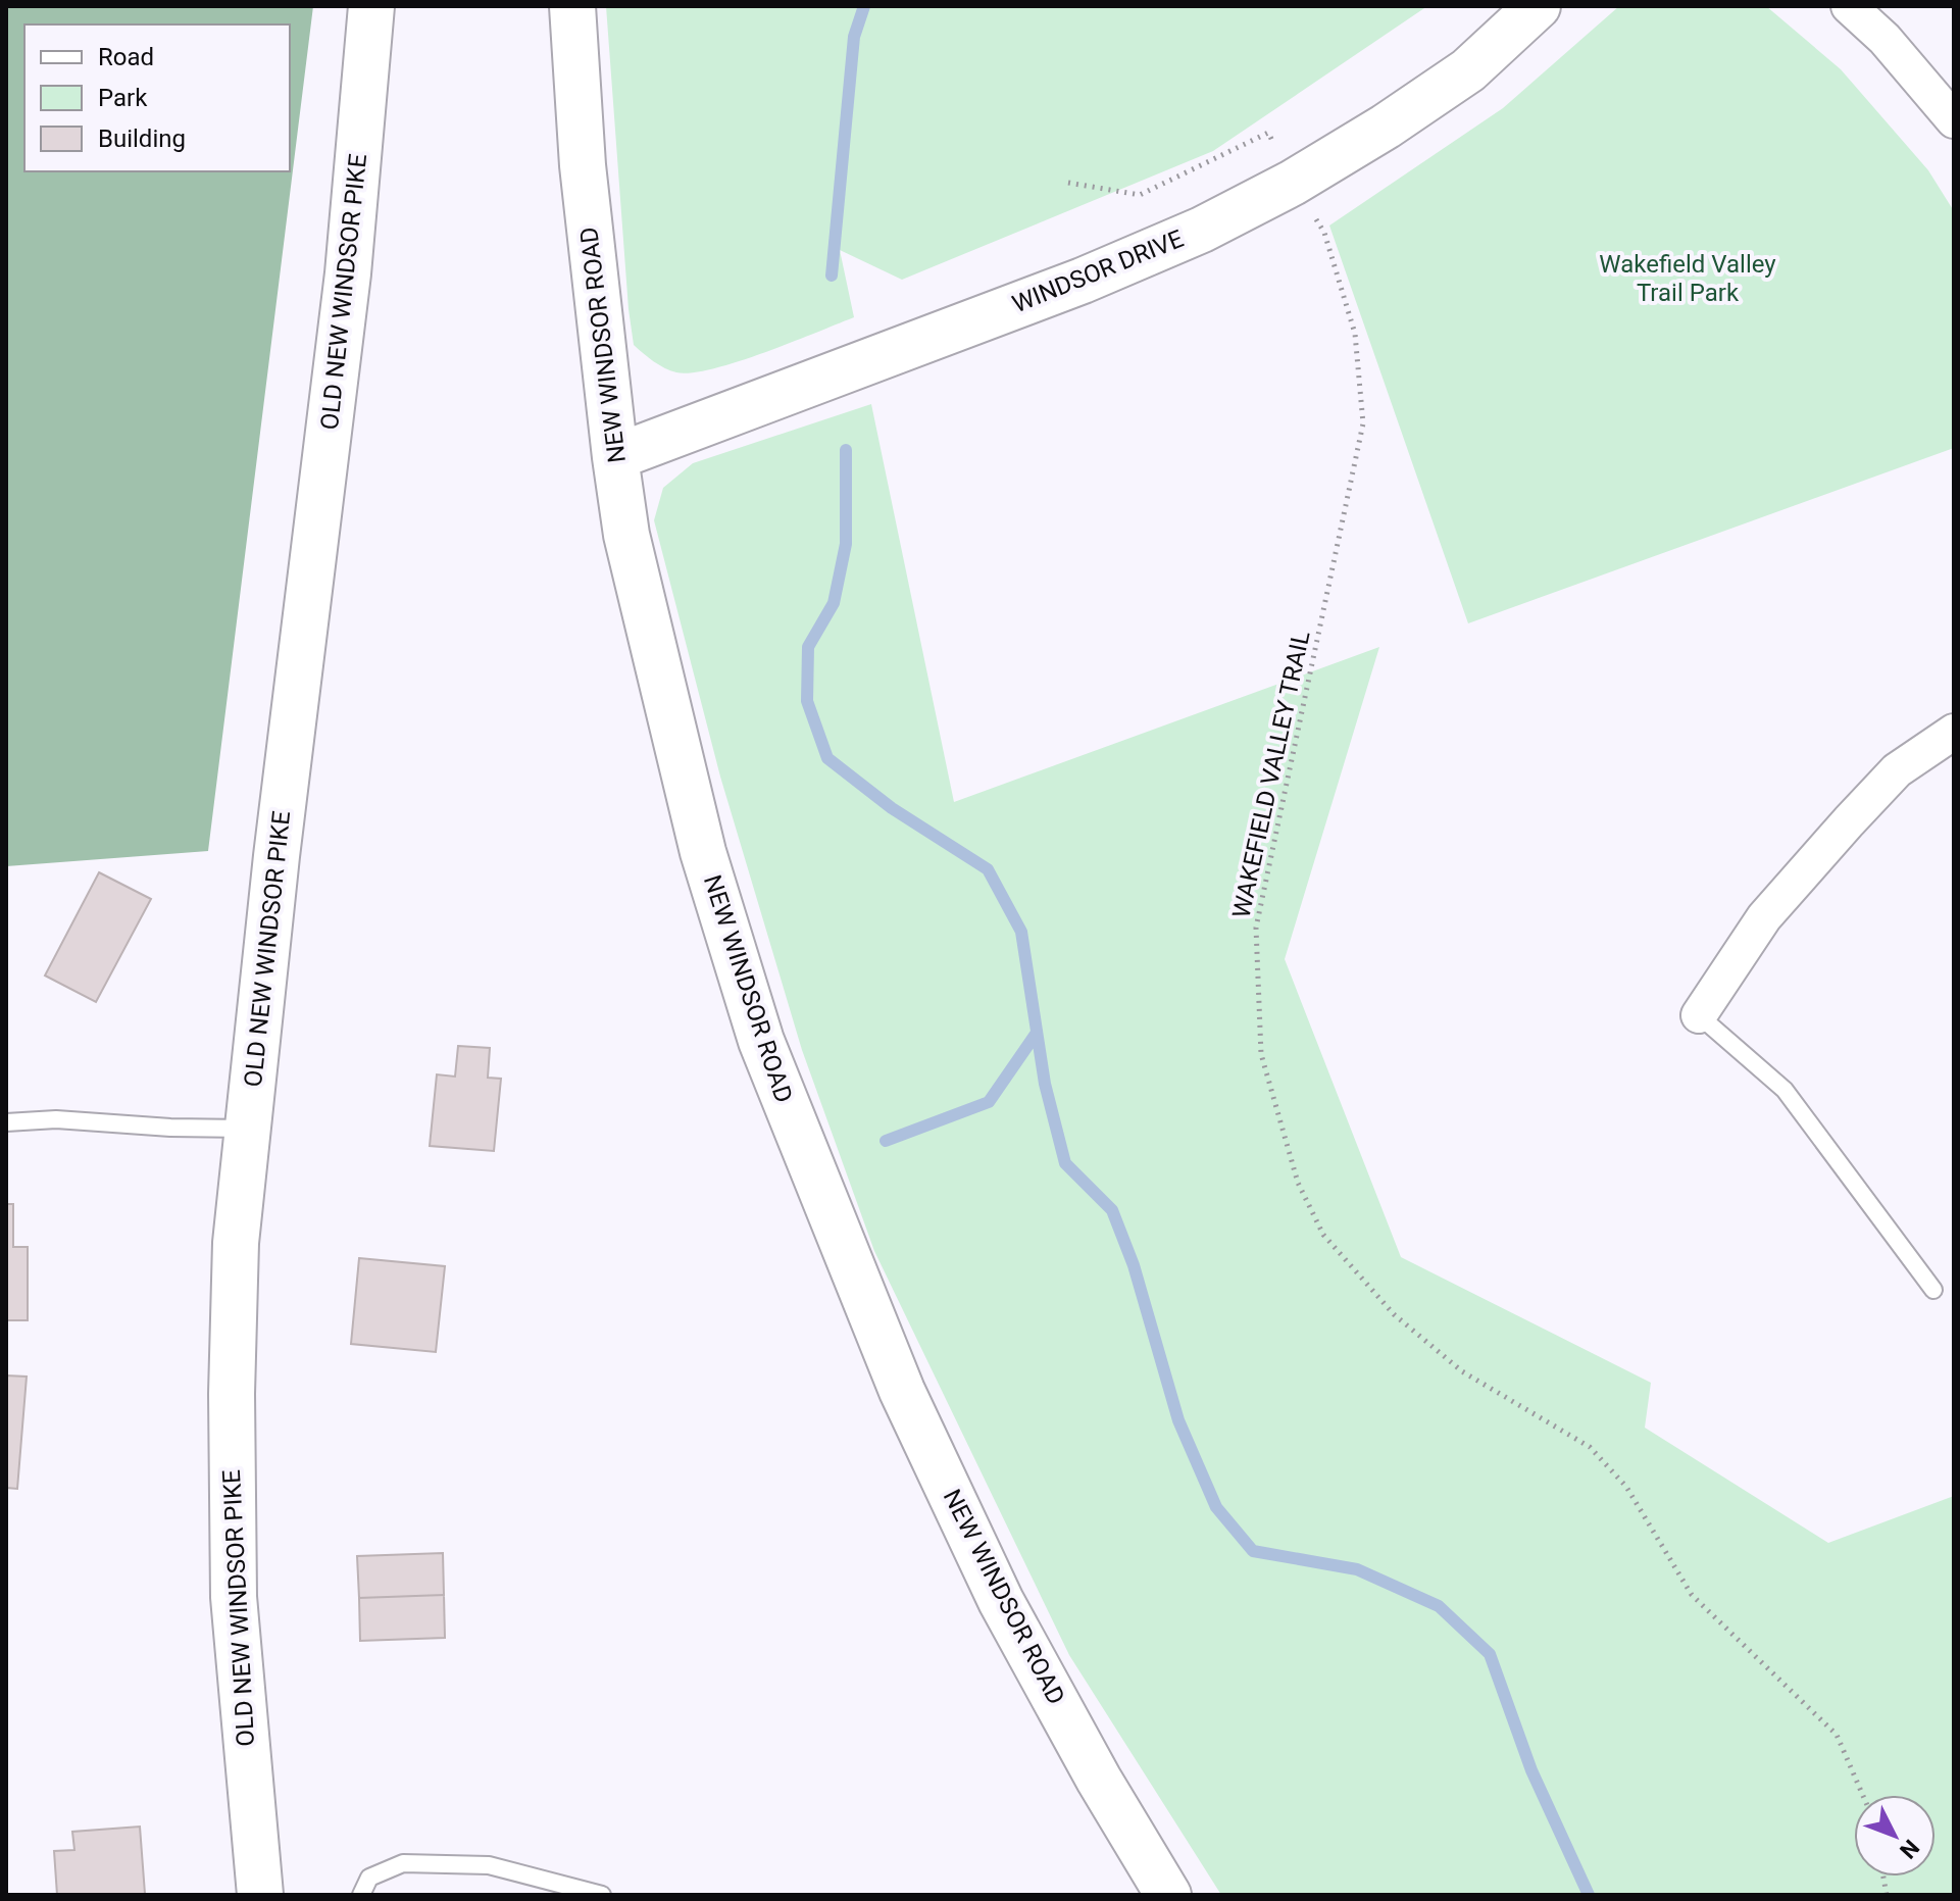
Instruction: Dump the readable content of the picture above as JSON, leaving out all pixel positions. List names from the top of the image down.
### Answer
{
  "streets": {
    "street": ["WINDSOR DRIVE", "OLD NEW WINDSOR PIKE", "NEW WINDSOR ROAD"],
    "path": ["WAKEFIELD VALLEY TRAIL"]
  },
  "crossings": [
    ["WINDSOR DRIVE", "NEW WINDSOR ROAD"],
    ["WINDSOR DRIVE", "WAKEFIELD VALLEY TRAIL"]
  ],
  "parks": ["Wakefield Valley Trail Park"],
  "legend": ["Road", "Park", "Building"],
  "north": "bottom right"
}
